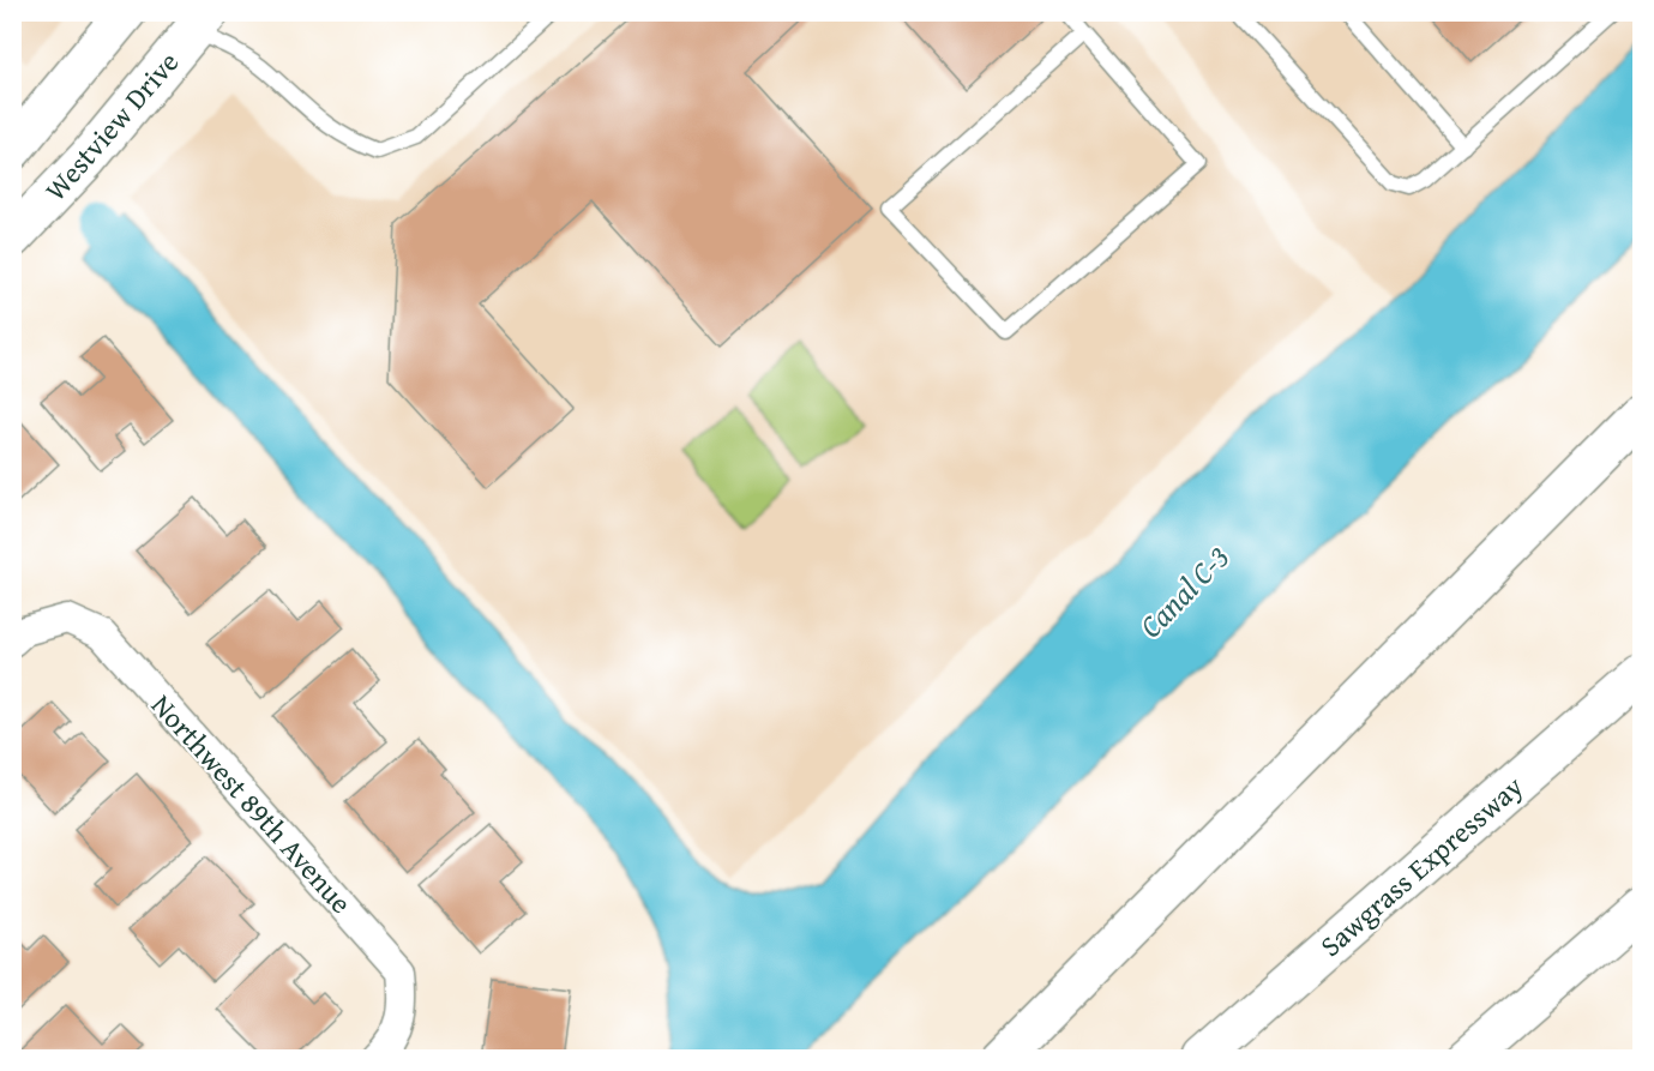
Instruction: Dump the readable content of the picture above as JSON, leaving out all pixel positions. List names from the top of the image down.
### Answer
{
  "streets": {
    "main road": ["Westview Drive", "Sawgrass Expressway"],
    "street": ["Northwest 89th Avenue"]
  },
  "water": ["Canal C-3"]
}
